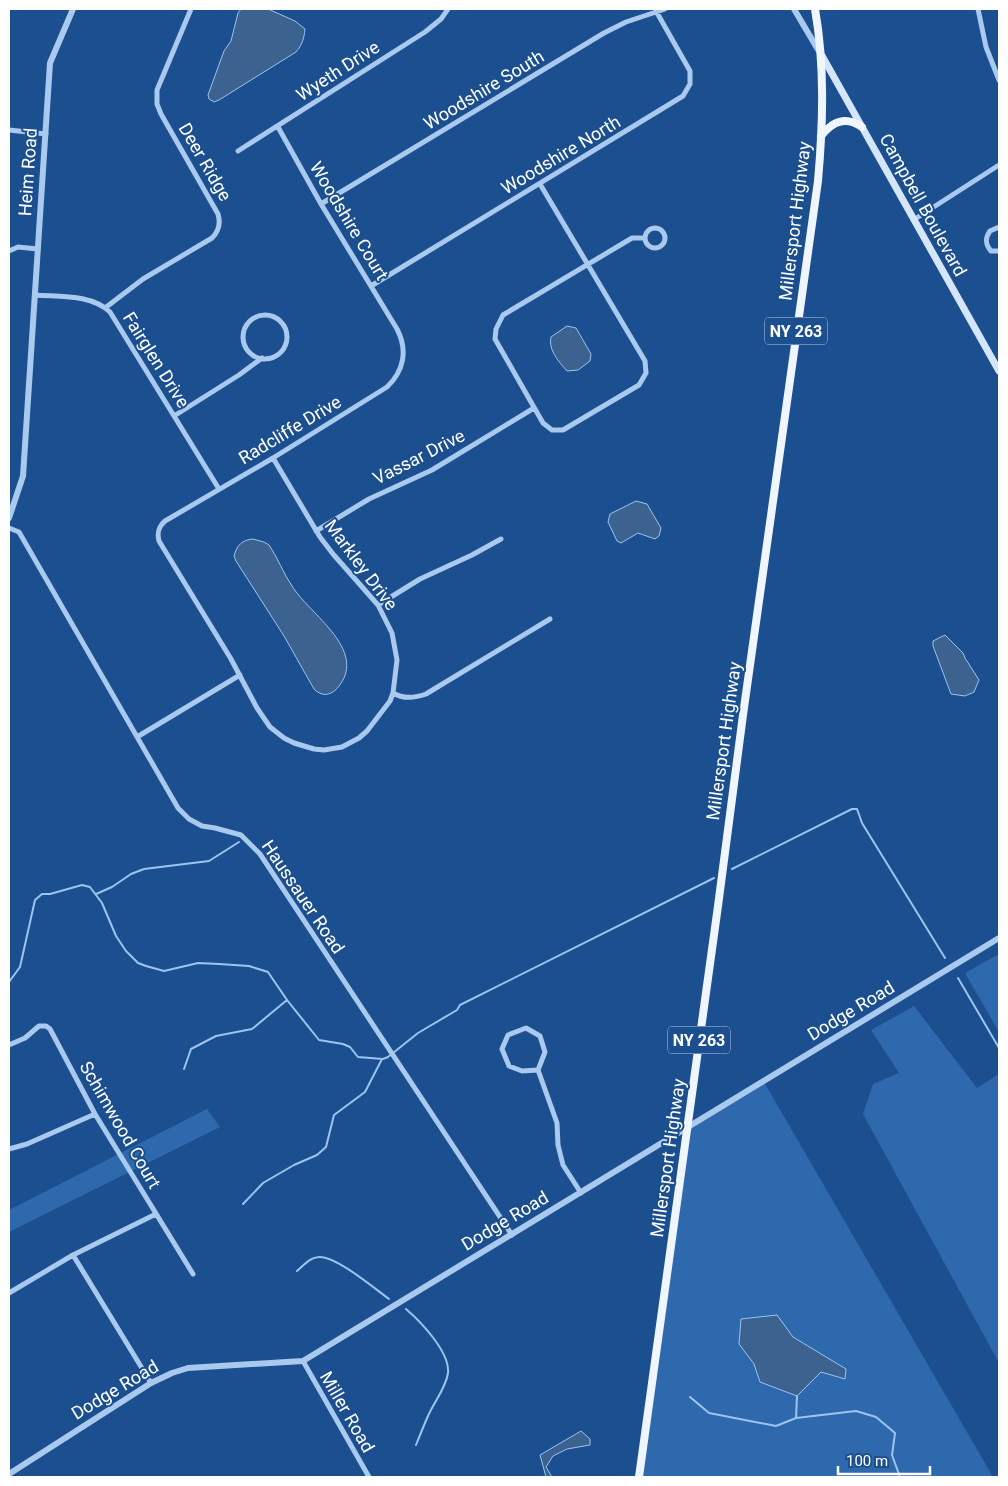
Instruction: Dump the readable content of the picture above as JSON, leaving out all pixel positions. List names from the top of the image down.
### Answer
{
  "streets": {
    "main road": ["Campbell Boulevard", "Millersport Highway", "NY 263"],
    "street": [
      "Wyeth Drive",
      "Woodshire South",
      "Woodshire North",
      "Deer Ridge",
      "Heim Road",
      "Woodshire Court",
      "Fairglen Drive",
      "Radcliffe Drive",
      "Vassar Drive",
      "Markley Drive",
      "Haussauer Road",
      "Dodge Road",
      "Schimwood Court",
      "Miller Road"
    ]
  },
  "crossings": [
    ["Wyeth Drive", "Woodshire Court"],
    ["Woodshire South", "Woodshire North"],
    ["Woodshire South", "Woodshire Court"],
    ["Woodshire North", "Woodshire Court"],
    ["Deer Ridge", "Fairglen Drive"],
    ["Heim Road", "Fairglen Drive"],
    ["Campbell Boulevard", "Millersport Highway"],
    ["Woodshire Court", "Radcliffe Drive"],
    ["Millersport Highway", "Dodge Road"],
    ["Fairglen Drive", "Radcliffe Drive"],
    ["Radcliffe Drive", "Markley Drive"],
    ["Vassar Drive", "Markley Drive"],
    ["Haussauer Road", "Dodge Road"],
    ["Dodge Road", "Miller Road"]
  ],
  "scale_bar": "100 m"
}
